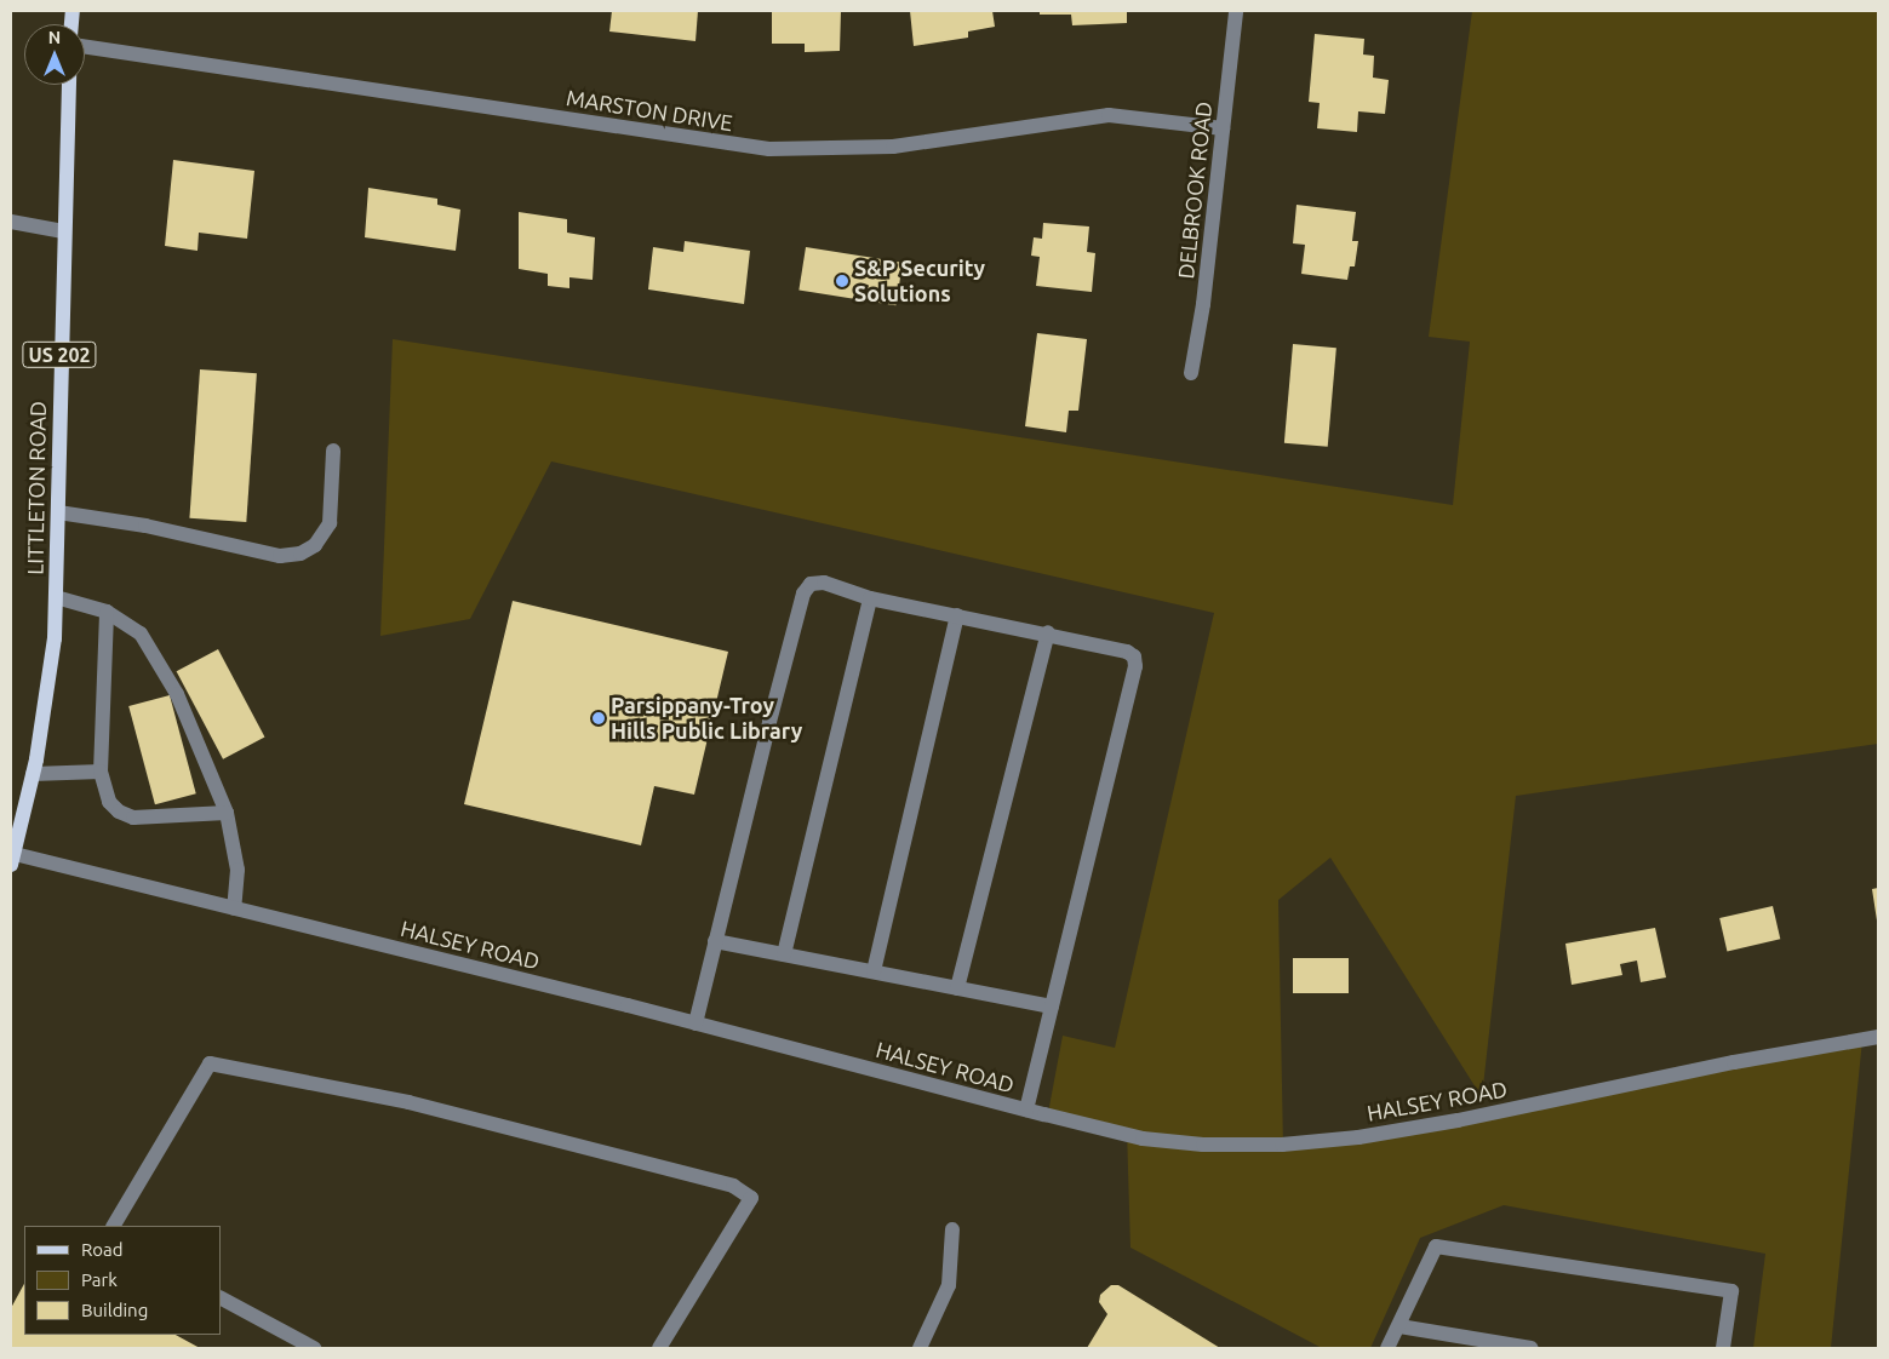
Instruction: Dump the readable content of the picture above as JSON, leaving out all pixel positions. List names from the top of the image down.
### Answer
{
  "streets": {
    "main road": ["US 202", "LITTLETON ROAD"],
    "street": ["MARSTON DRIVE", "DELBROOK ROAD", "HALSEY ROAD"]
  },
  "crossings": [
    ["MARSTON DRIVE", "DELBROOK ROAD"],
    ["LITTLETON ROAD", "HALSEY ROAD"]
  ],
  "places": ["S&P Security Solutions", "Parsippany-Troy Hills Public Library"],
  "legend": ["Road", "Park", "Building"],
  "north": "top"
}
